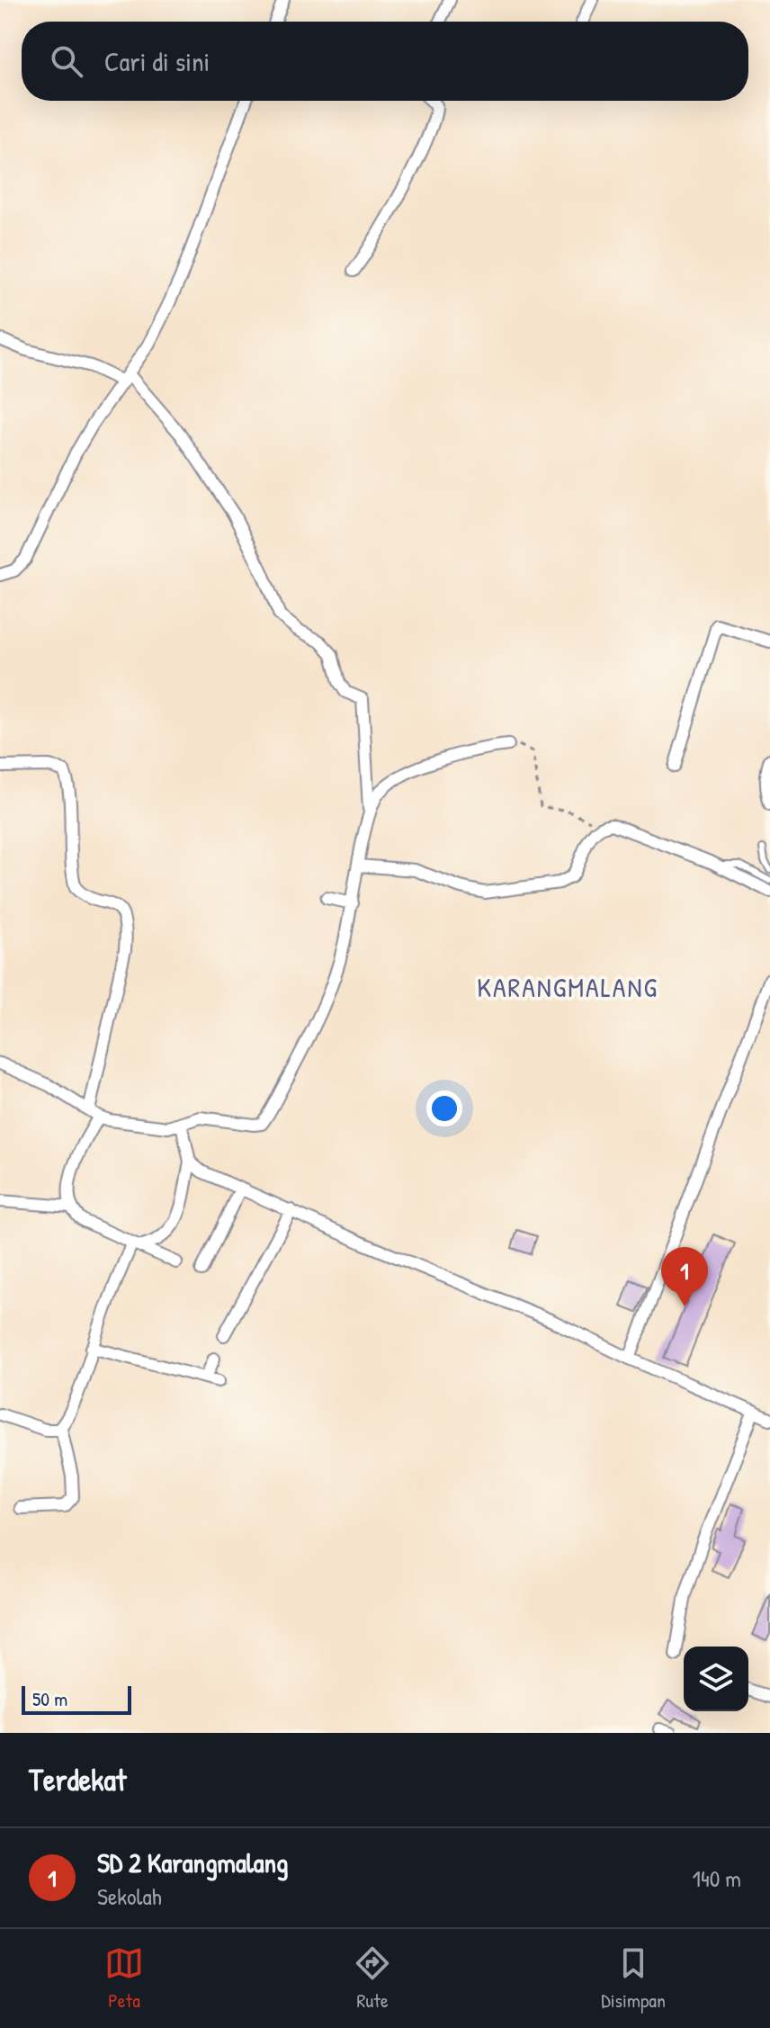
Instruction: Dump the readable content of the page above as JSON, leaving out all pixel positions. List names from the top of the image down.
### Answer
{
  "districts": ["KARANGMALANG"],
  "scale_bar": "50 m",
  "page": {
    "search": "Cari di sini",
    "pins": "1",
    "scale": "50 m",
    "heading": "Terdekat",
    "list": [
      {
        "mark": "1",
        "name": "SD 2 Karangmalang",
        "note": "Sekolah",
        "value": "140 m"
      }
    ],
    "nav": ["Peta", "Rute", "Disimpan"]
  }
}
